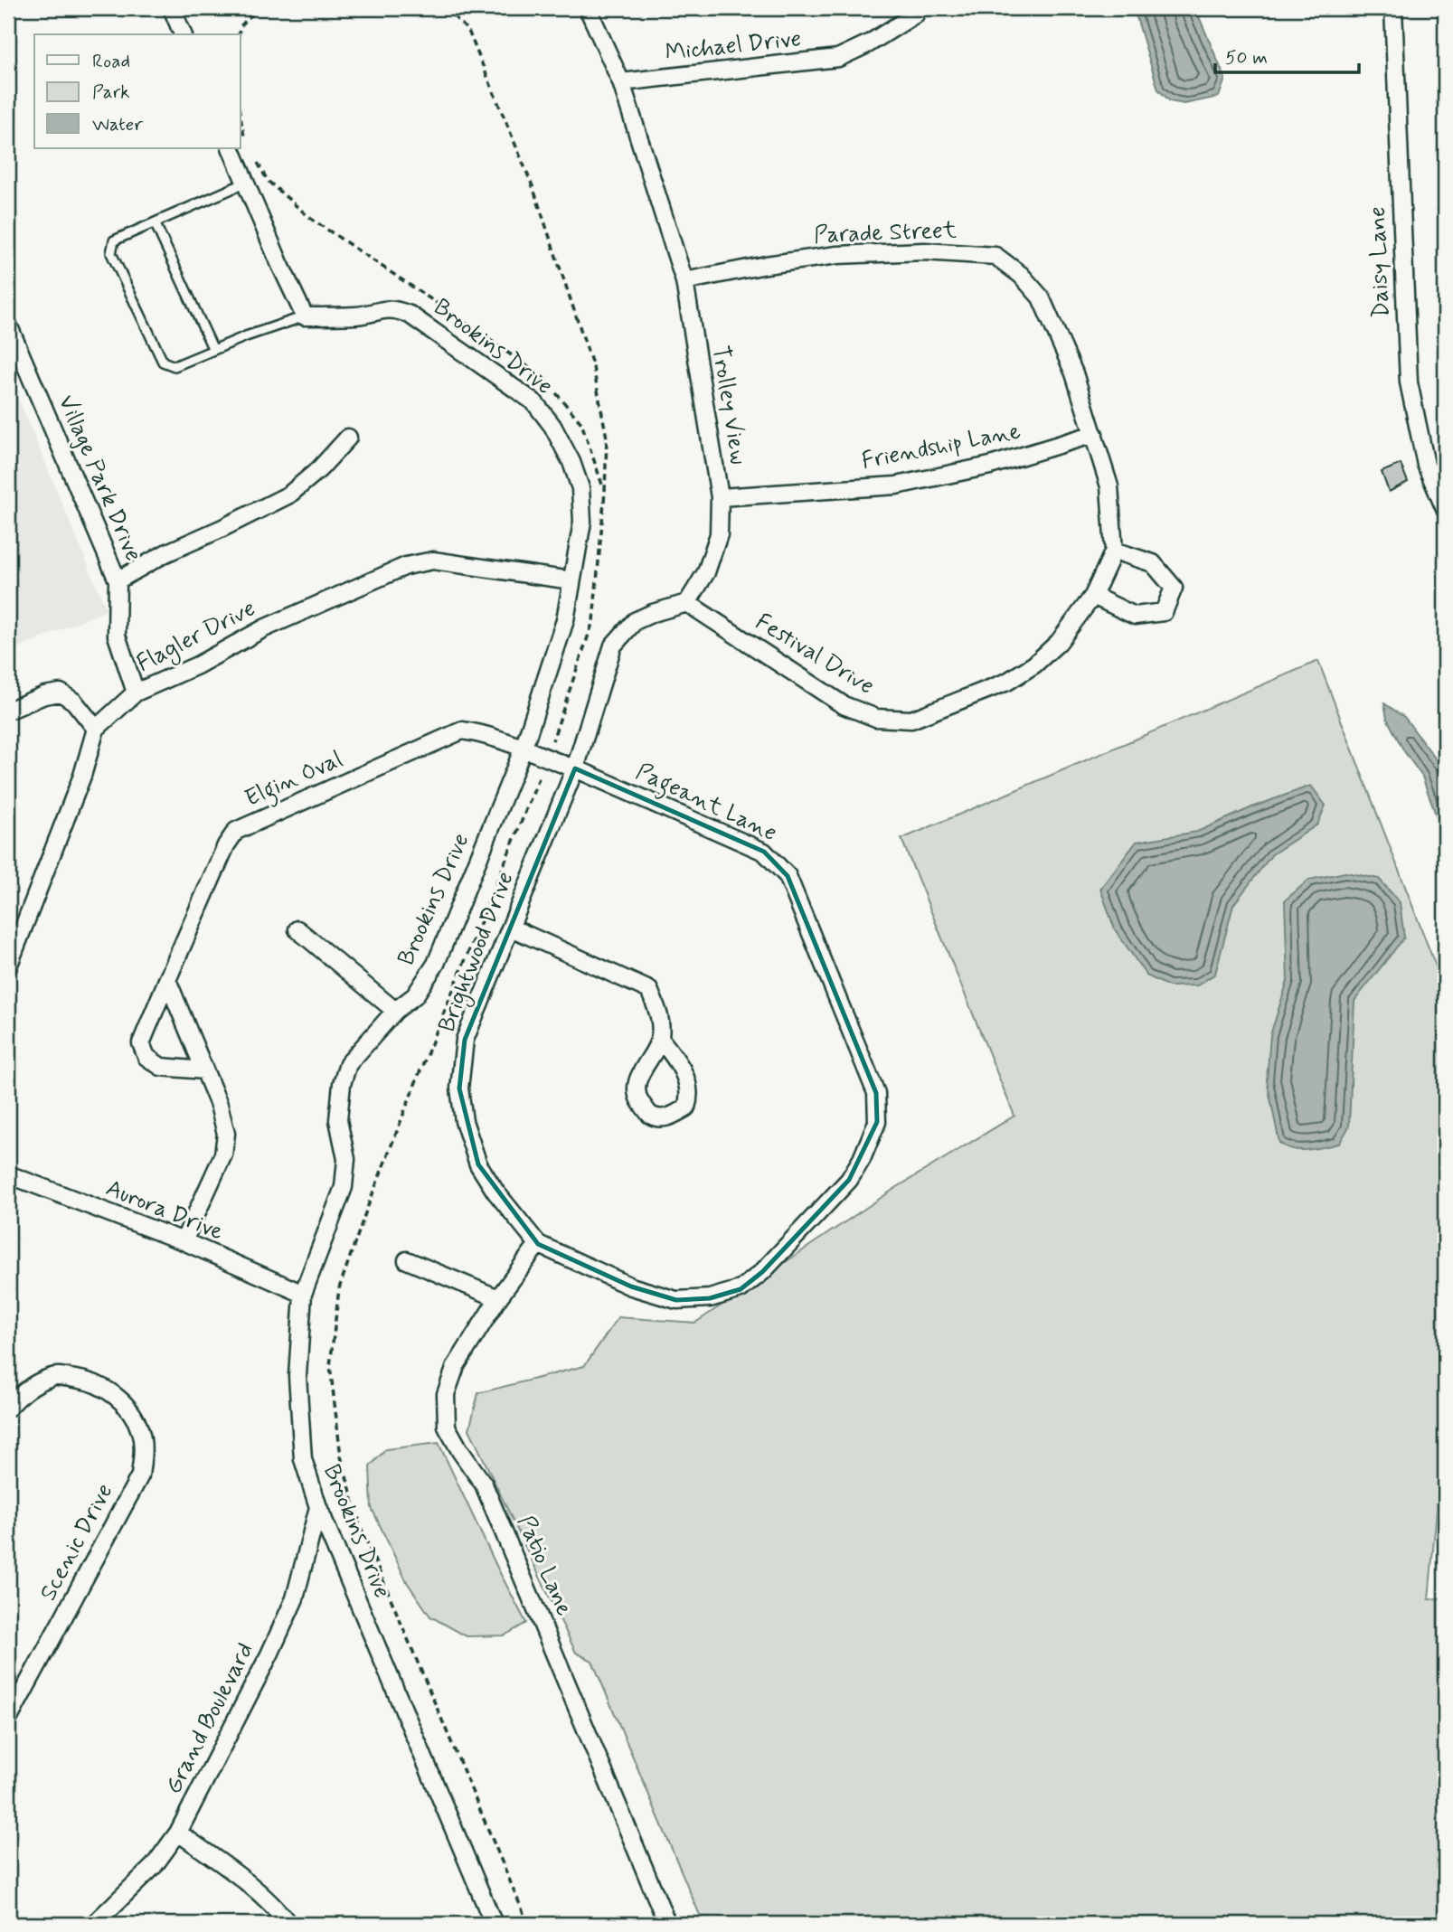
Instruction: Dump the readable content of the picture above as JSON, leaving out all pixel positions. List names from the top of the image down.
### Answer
{
  "streets": {
    "street": [
      "Michael Drive",
      "Parade Street",
      "Daisy Lane",
      "Brookins Drive",
      "Trolley View",
      "Friendship Lane",
      "Village Park Drive",
      "Flagler Drive",
      "Festival Drive",
      "Elgin Oval",
      "Pageant Lane",
      "Brightwood Drive",
      "Aurora Drive",
      "Scenic Drive",
      "Patio Lane",
      "Grand Boulevard"
    ]
  },
  "crossings": [
    ["Michael Drive", "Trolley View"],
    ["Parade Street", "Trolley View"],
    ["Parade Street", "Friendship Lane"],
    ["Parade Street", "Festival Drive"],
    ["Brookins Drive", "Flagler Drive"],
    ["Brookins Drive", "Elgin Oval"],
    ["Brookins Drive", "Pageant Lane"],
    ["Brookins Drive", "Aurora Drive"],
    ["Brookins Drive", "Grand Boulevard"],
    ["Trolley View", "Friendship Lane"],
    ["Trolley View", "Festival Drive"],
    ["Friendship Lane", "Festival Drive"],
    ["Village Park Drive", "Flagler Drive"],
    ["Elgin Oval", "Pageant Lane"],
    ["Pageant Lane", "Brightwood Drive"],
    ["Brightwood Drive", "Patio Lane"]
  ],
  "legend": ["Road", "Park", "Water"],
  "scale_bar": "50 m"
}
